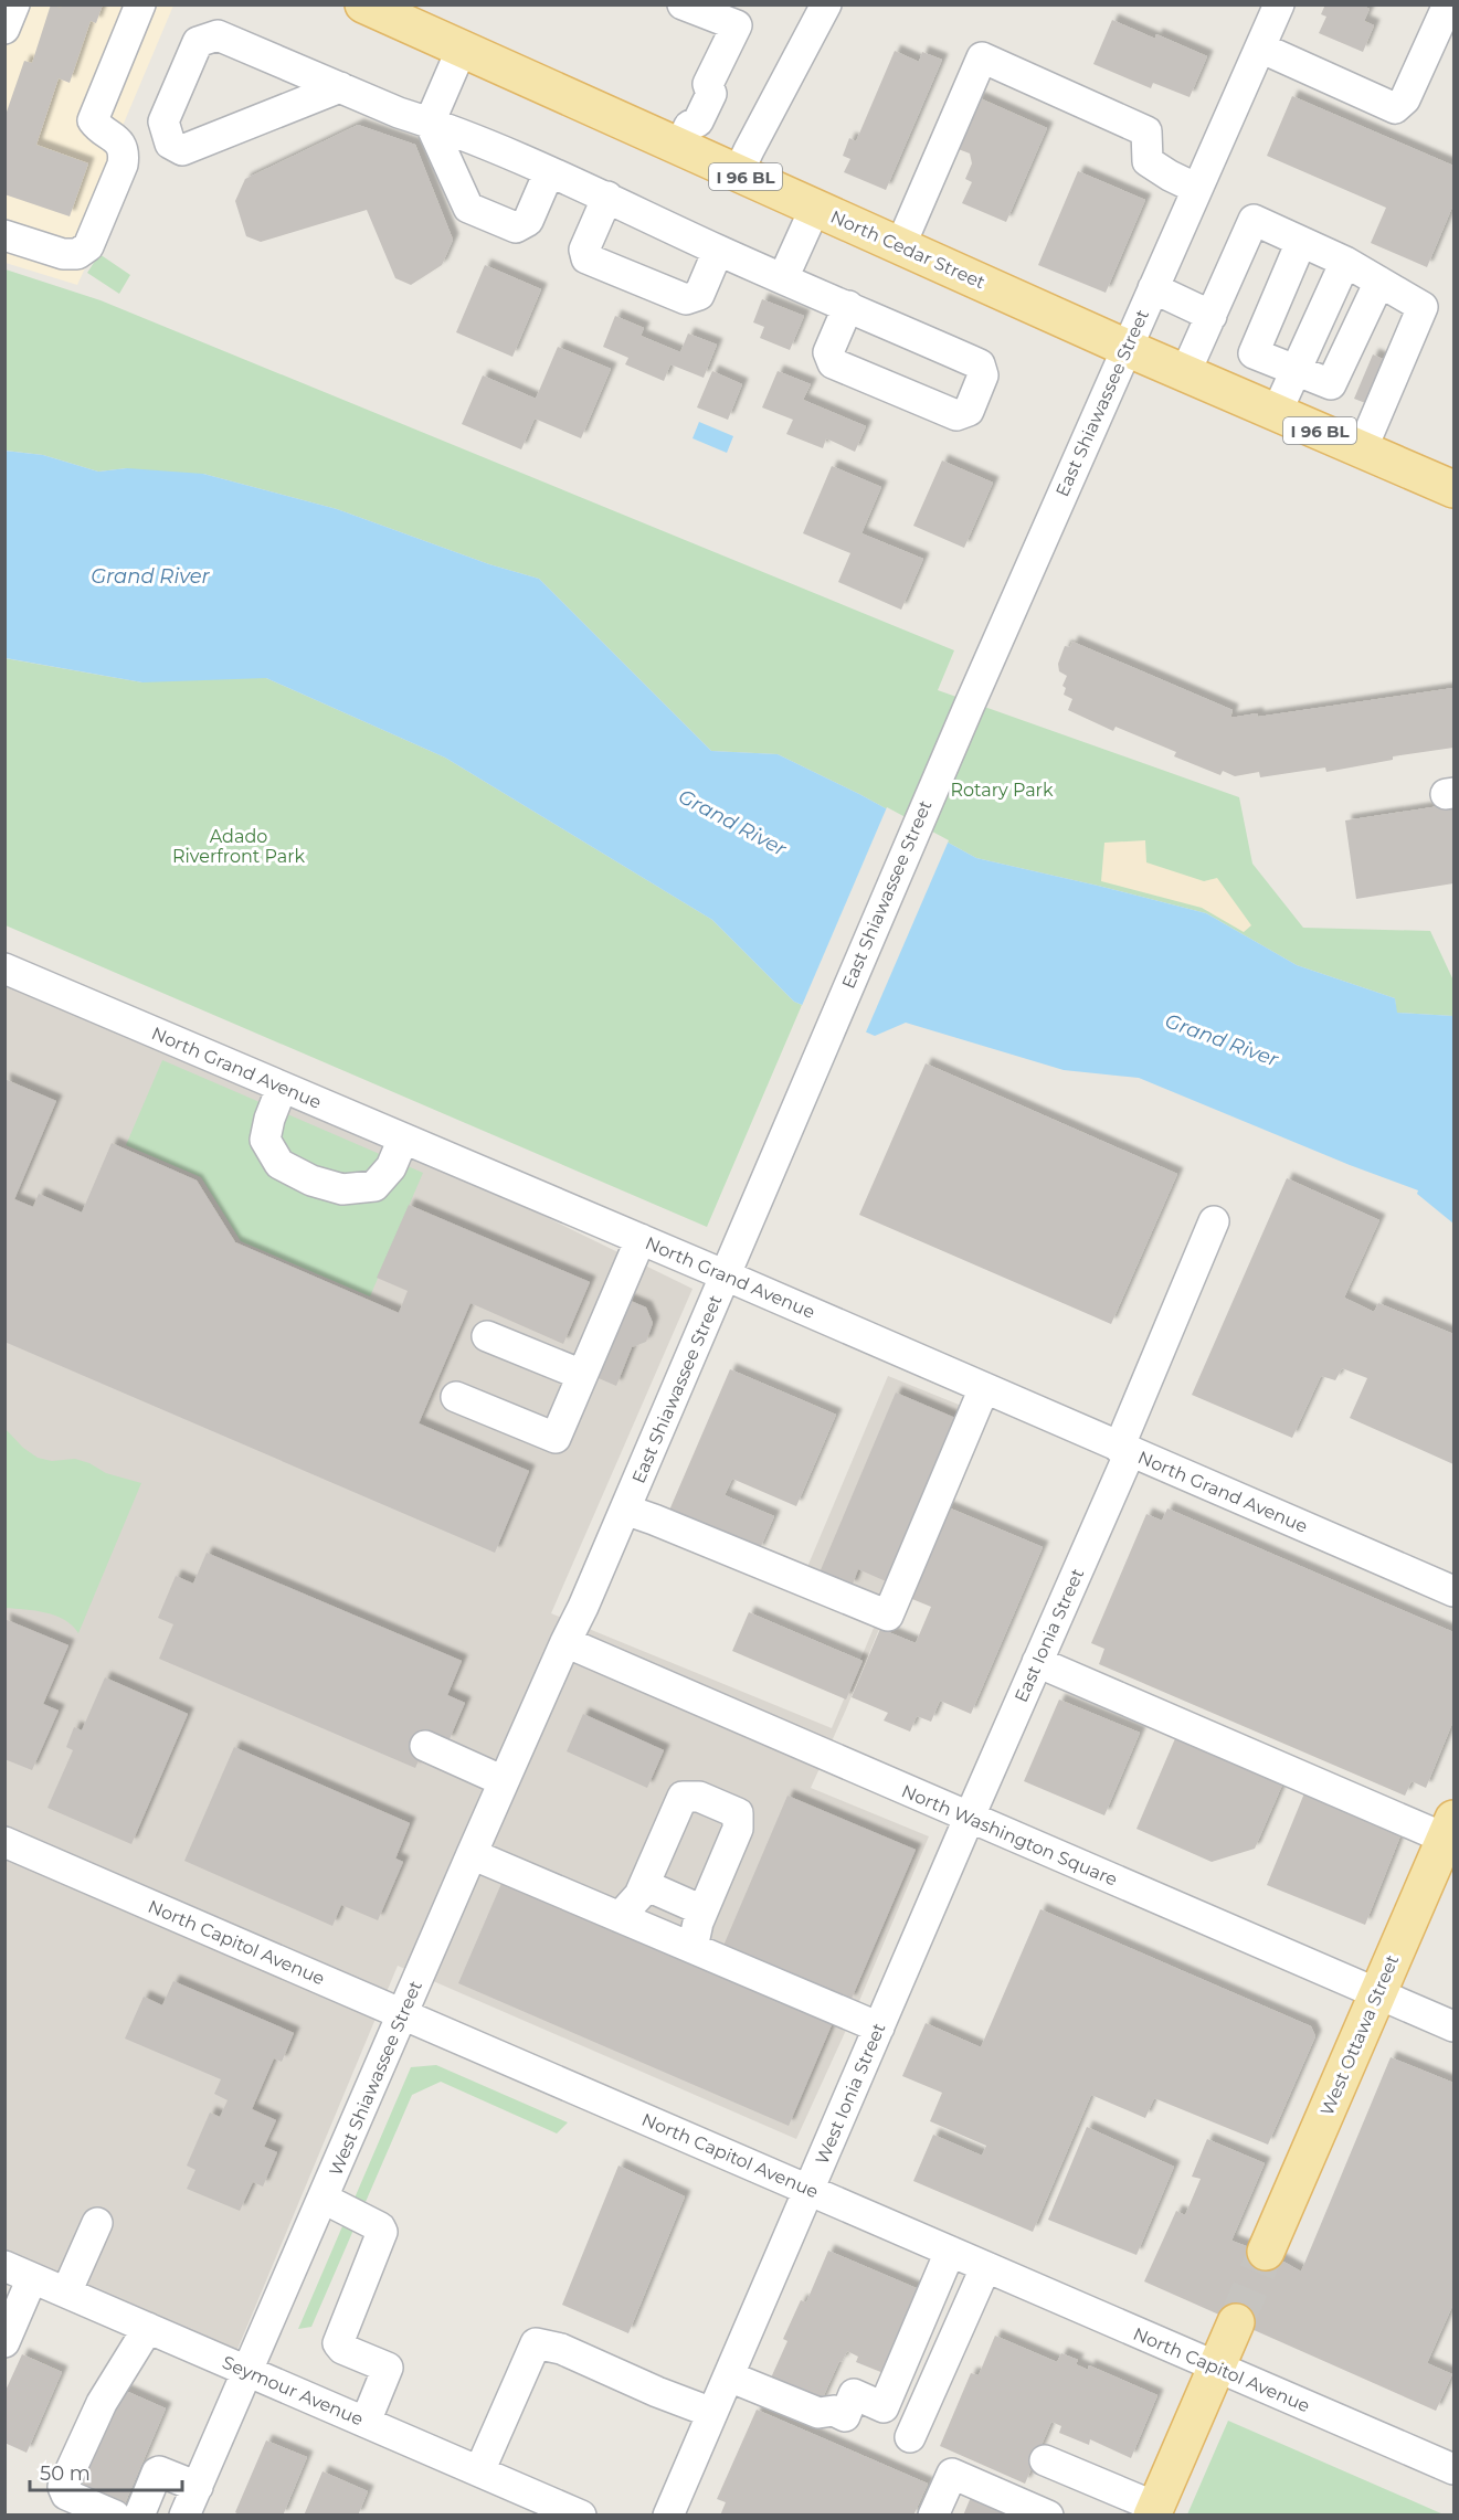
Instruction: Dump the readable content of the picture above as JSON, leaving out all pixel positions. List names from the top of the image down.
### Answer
{
  "streets": {
    "main road": ["I 96 BL", "North Cedar Street", "West Ottawa Street"],
    "street": [
      "East Shiawassee Street",
      "North Grand Avenue",
      "East Ionia Street",
      "North Washington Square",
      "North Capitol Avenue",
      "West Shiawassee Street",
      "West Ionia Street",
      "Seymour Avenue"
    ]
  },
  "crossings": [
    ["North Cedar Street", "East Shiawassee Street"],
    ["East Shiawassee Street", "North Grand Avenue"],
    ["East Shiawassee Street", "North Washington Square"],
    ["East Shiawassee Street", "West Shiawassee Street"],
    ["North Grand Avenue", "East Ionia Street"],
    ["East Ionia Street", "North Washington Square"],
    ["East Ionia Street", "West Ionia Street"],
    ["North Washington Square", "West Ottawa Street"],
    ["North Washington Square", "West Shiawassee Street"],
    ["North Washington Square", "West Ionia Street"],
    ["North Capitol Avenue", "West Shiawassee Street"],
    ["North Capitol Avenue", "West Ionia Street"],
    ["West Shiawassee Street", "Seymour Avenue"]
  ],
  "water": ["Grand River"],
  "parks": ["Rotary Park", "Adado Riverfront Park"],
  "scale_bar": "50 m"
}
